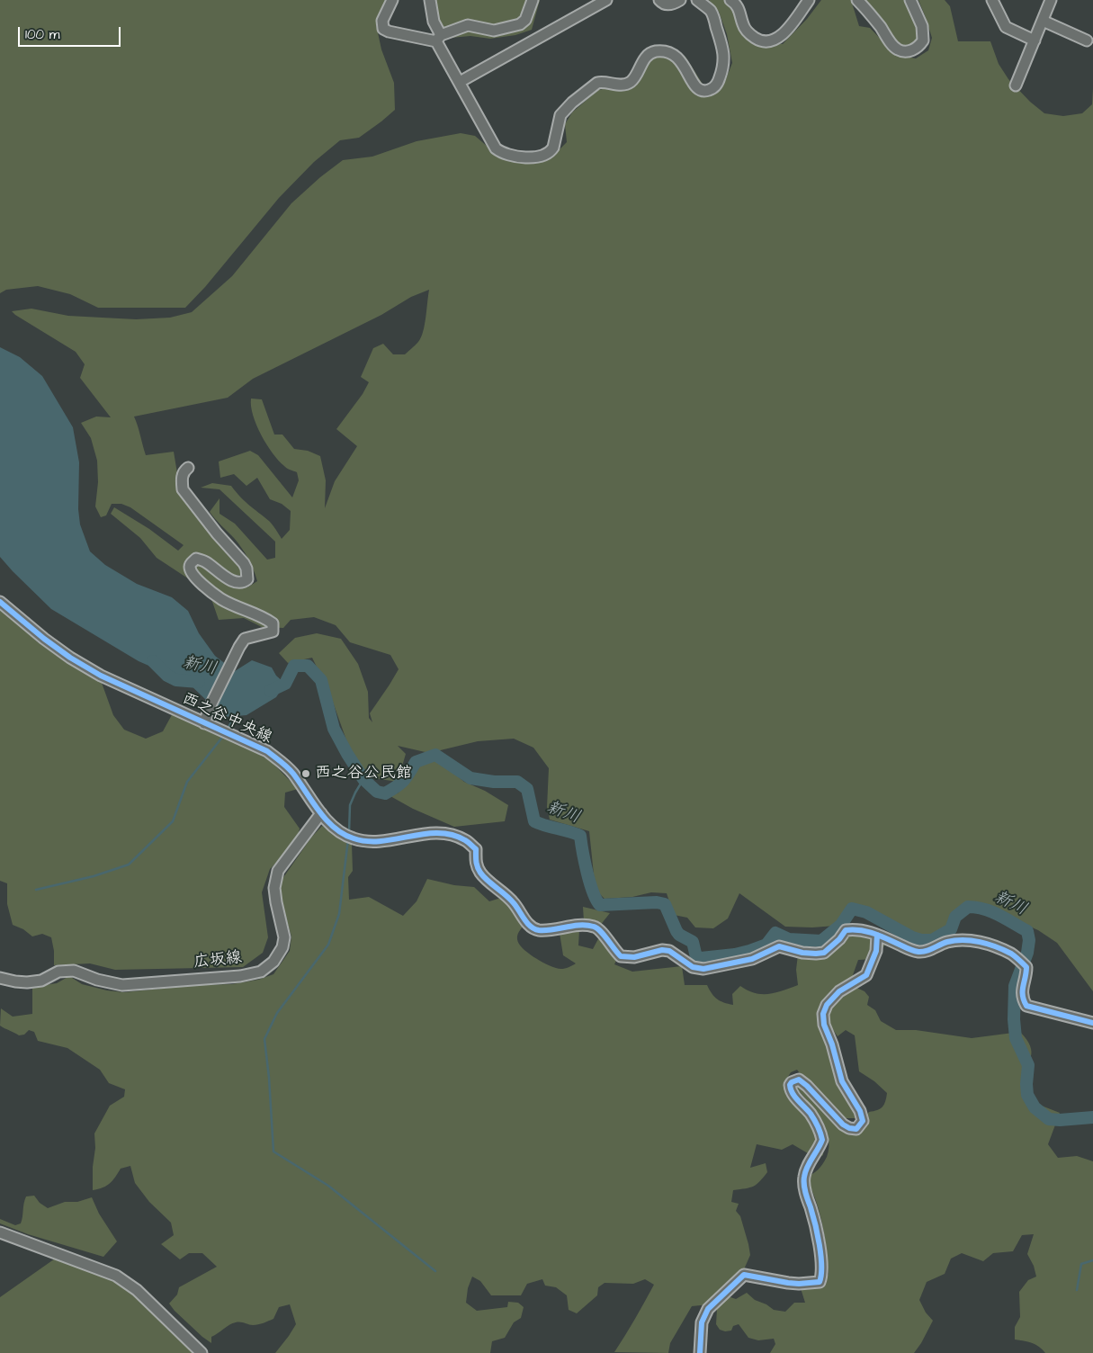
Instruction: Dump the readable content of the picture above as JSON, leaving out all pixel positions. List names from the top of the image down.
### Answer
{
  "streets": {
    "street": ["西之谷中央線", "広坂線"]
  },
  "crossings": [
    ["西之谷中央線", "広坂線"]
  ],
  "water": ["新川"],
  "places": ["西之谷公民館"],
  "scale_bar": "100 m"
}
